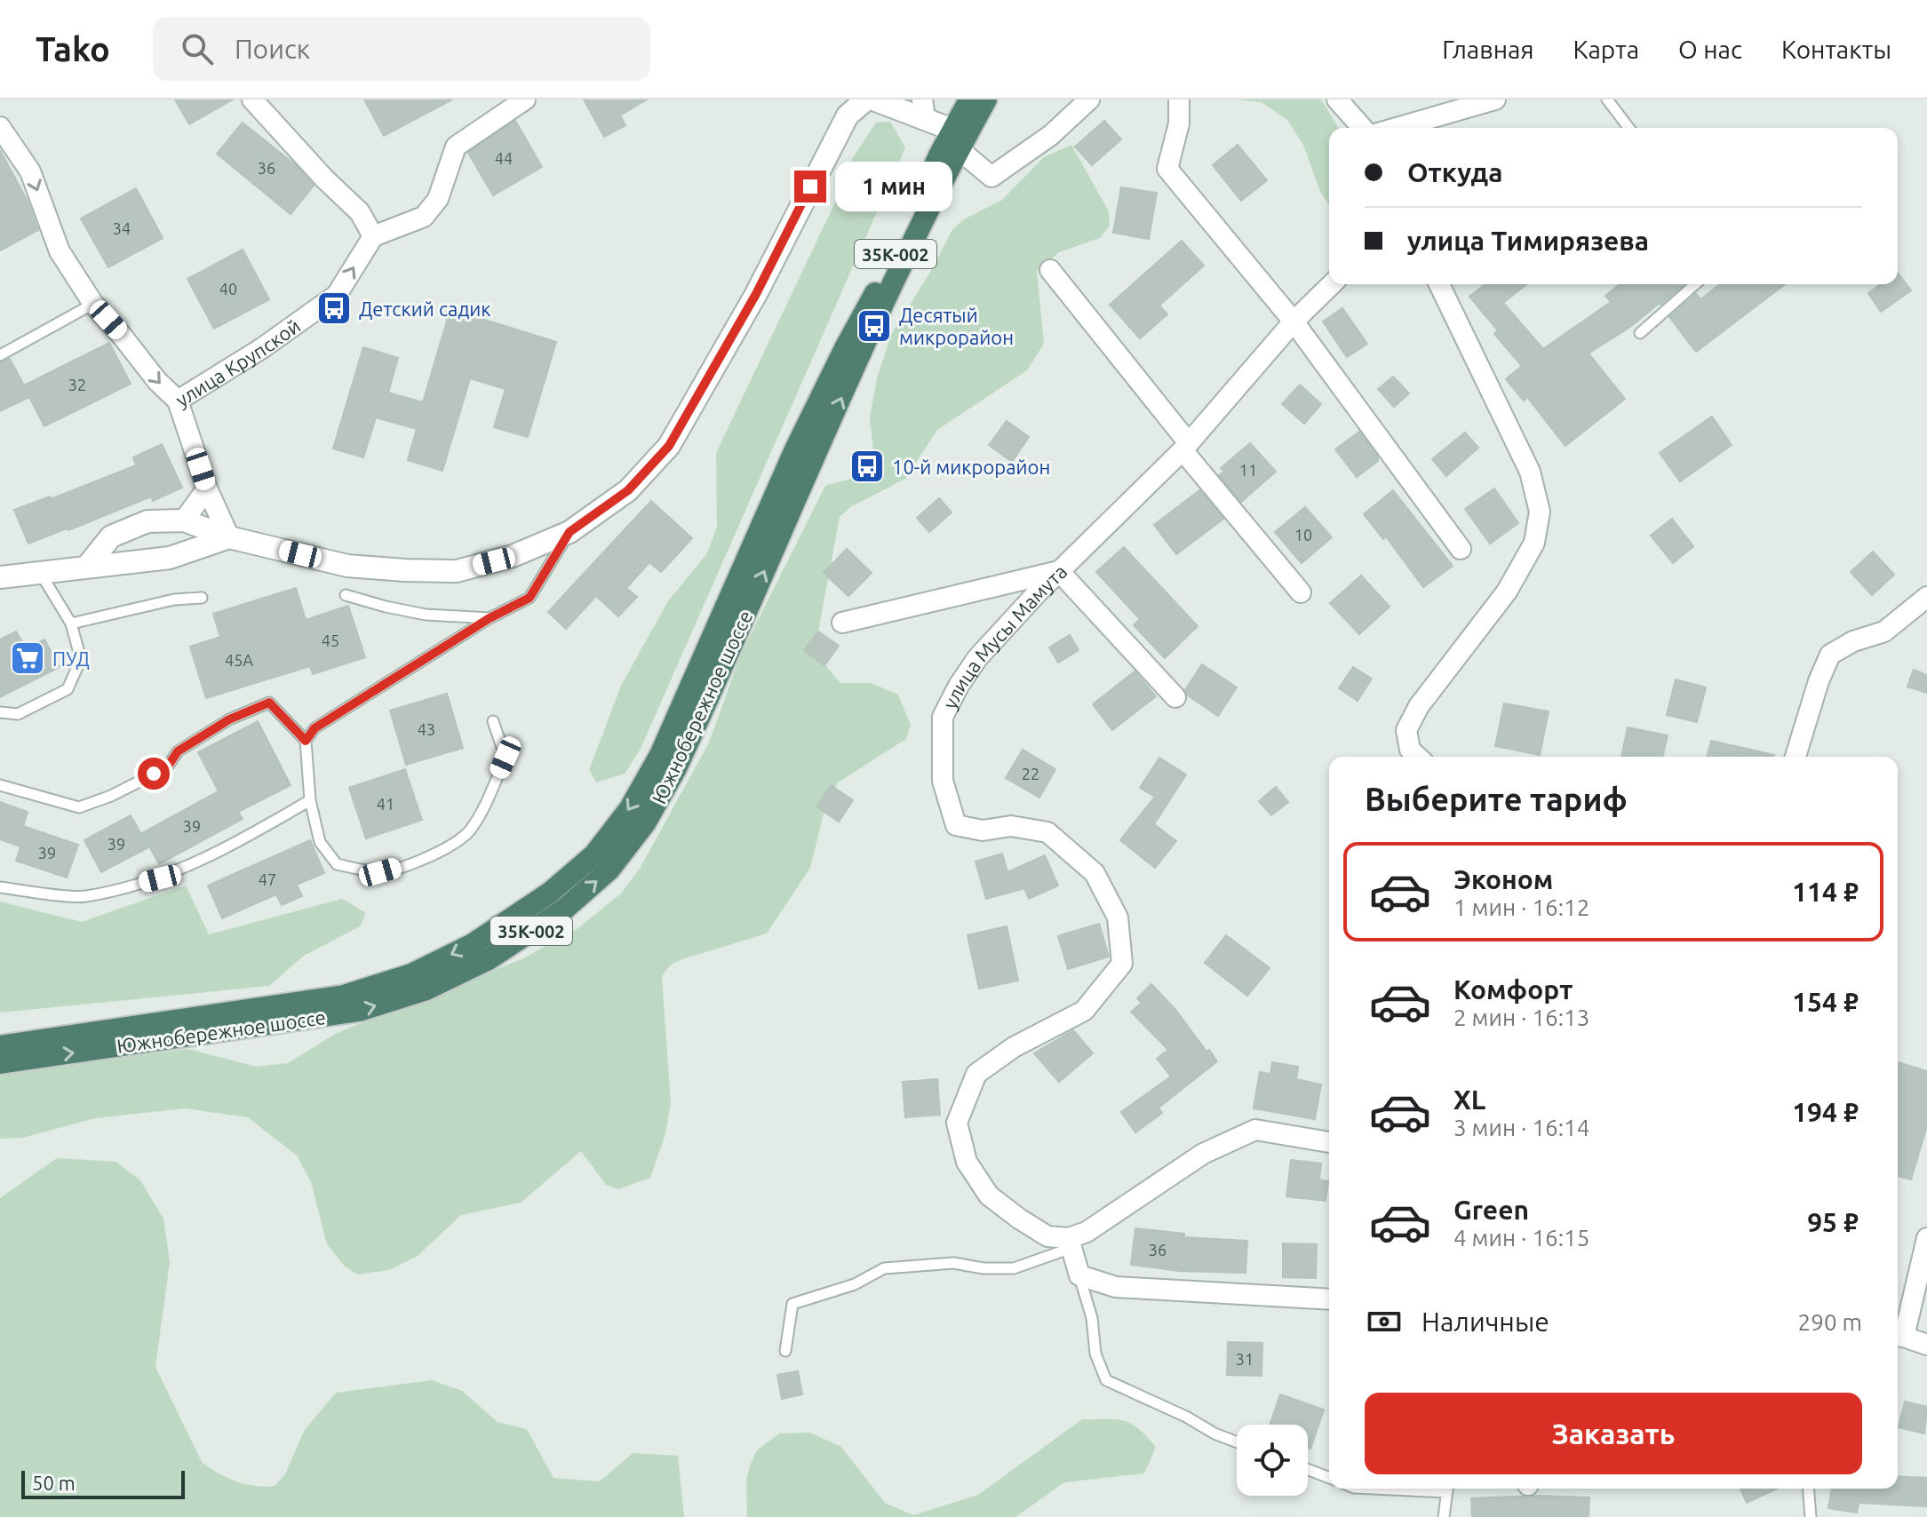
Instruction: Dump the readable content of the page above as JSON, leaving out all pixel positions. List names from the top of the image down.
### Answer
{
  "streets": {
    "highway": ["35К-002", "Южнобережное шоссе"],
    "street": ["улица Крупской", "улица Мусы Мамута"]
  },
  "places": {
    "bus stop": ["Детский садик", "Десятый микрорайон", "10-й микрорайон"],
    "supermarket": ["ПУД"]
  },
  "house_numbers": [
    "44",
    "36",
    "34",
    "40",
    "32",
    "11",
    "10",
    "45",
    "45А",
    "43",
    "22",
    "41",
    "39",
    "39",
    "39",
    "47",
    "36",
    "31"
  ],
  "scale_bar": "50 m",
  "page": {
    "header": "Tako",
    "search": "Поиск",
    "nav": [
      "Главная",
      "Карта",
      "О нас",
      "Контакты"
    ],
    "banner": ["Откуда", "улица Тимирязева"],
    "bubble": "1 мин",
    "heading": "Выберите тариф",
    "list": [
      {
        "name": "Эконом",
        "note": "1 мин · 16:12",
        "value": "114 ₽"
      },
      {
        "name": "Комфорт",
        "note": "2 мин · 16:13",
        "value": "154 ₽"
      },
      {
        "name": "XL",
        "note": "3 мин · 16:14",
        "value": "194 ₽"
      },
      {
        "name": "Green",
        "note": "4 мин · 16:15",
        "value": "95 ₽"
      }
    ],
    "pay": ["Наличные", "290 m"],
    "buttons": "Заказать",
    "scale": "50 m"
  }
}
